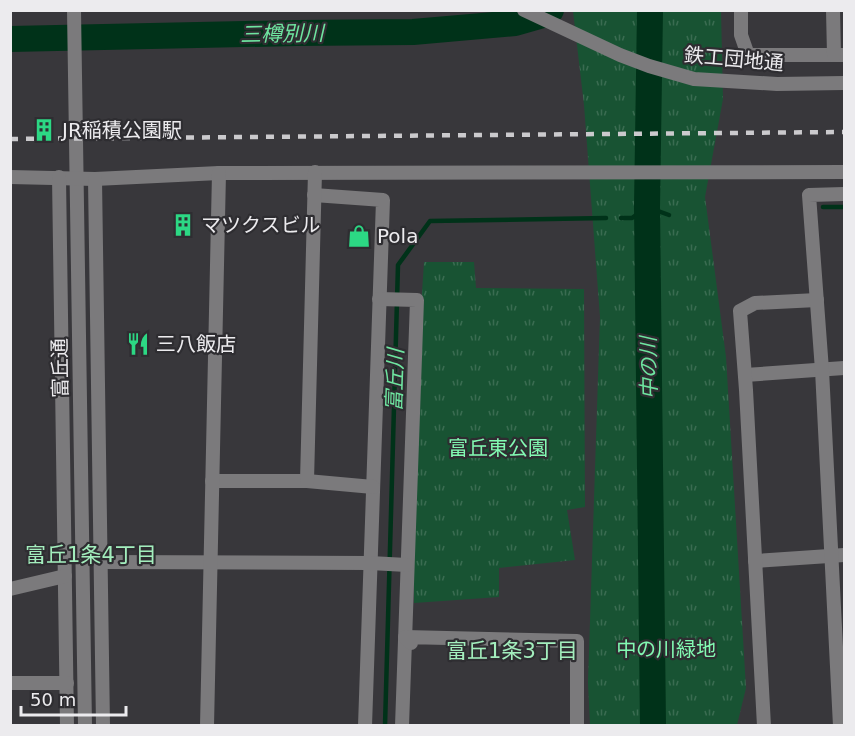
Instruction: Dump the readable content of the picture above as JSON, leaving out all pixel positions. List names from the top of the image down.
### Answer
{
  "streets": {
    "street": ["鉄工団地通", "富丘通"]
  },
  "districts": ["富丘1条4丁目", "富丘1条3丁目"],
  "water": ["三樽別川", "中の川", "富丘川"],
  "parks": ["富丘東公園", "中の川緑地"],
  "places": {
    "building": ["JR稲積公園駅", "マツクスビル"],
    "shop": ["Pola"],
    "restaurant": ["三八飯店"]
  },
  "scale_bar": "50 m"
}
